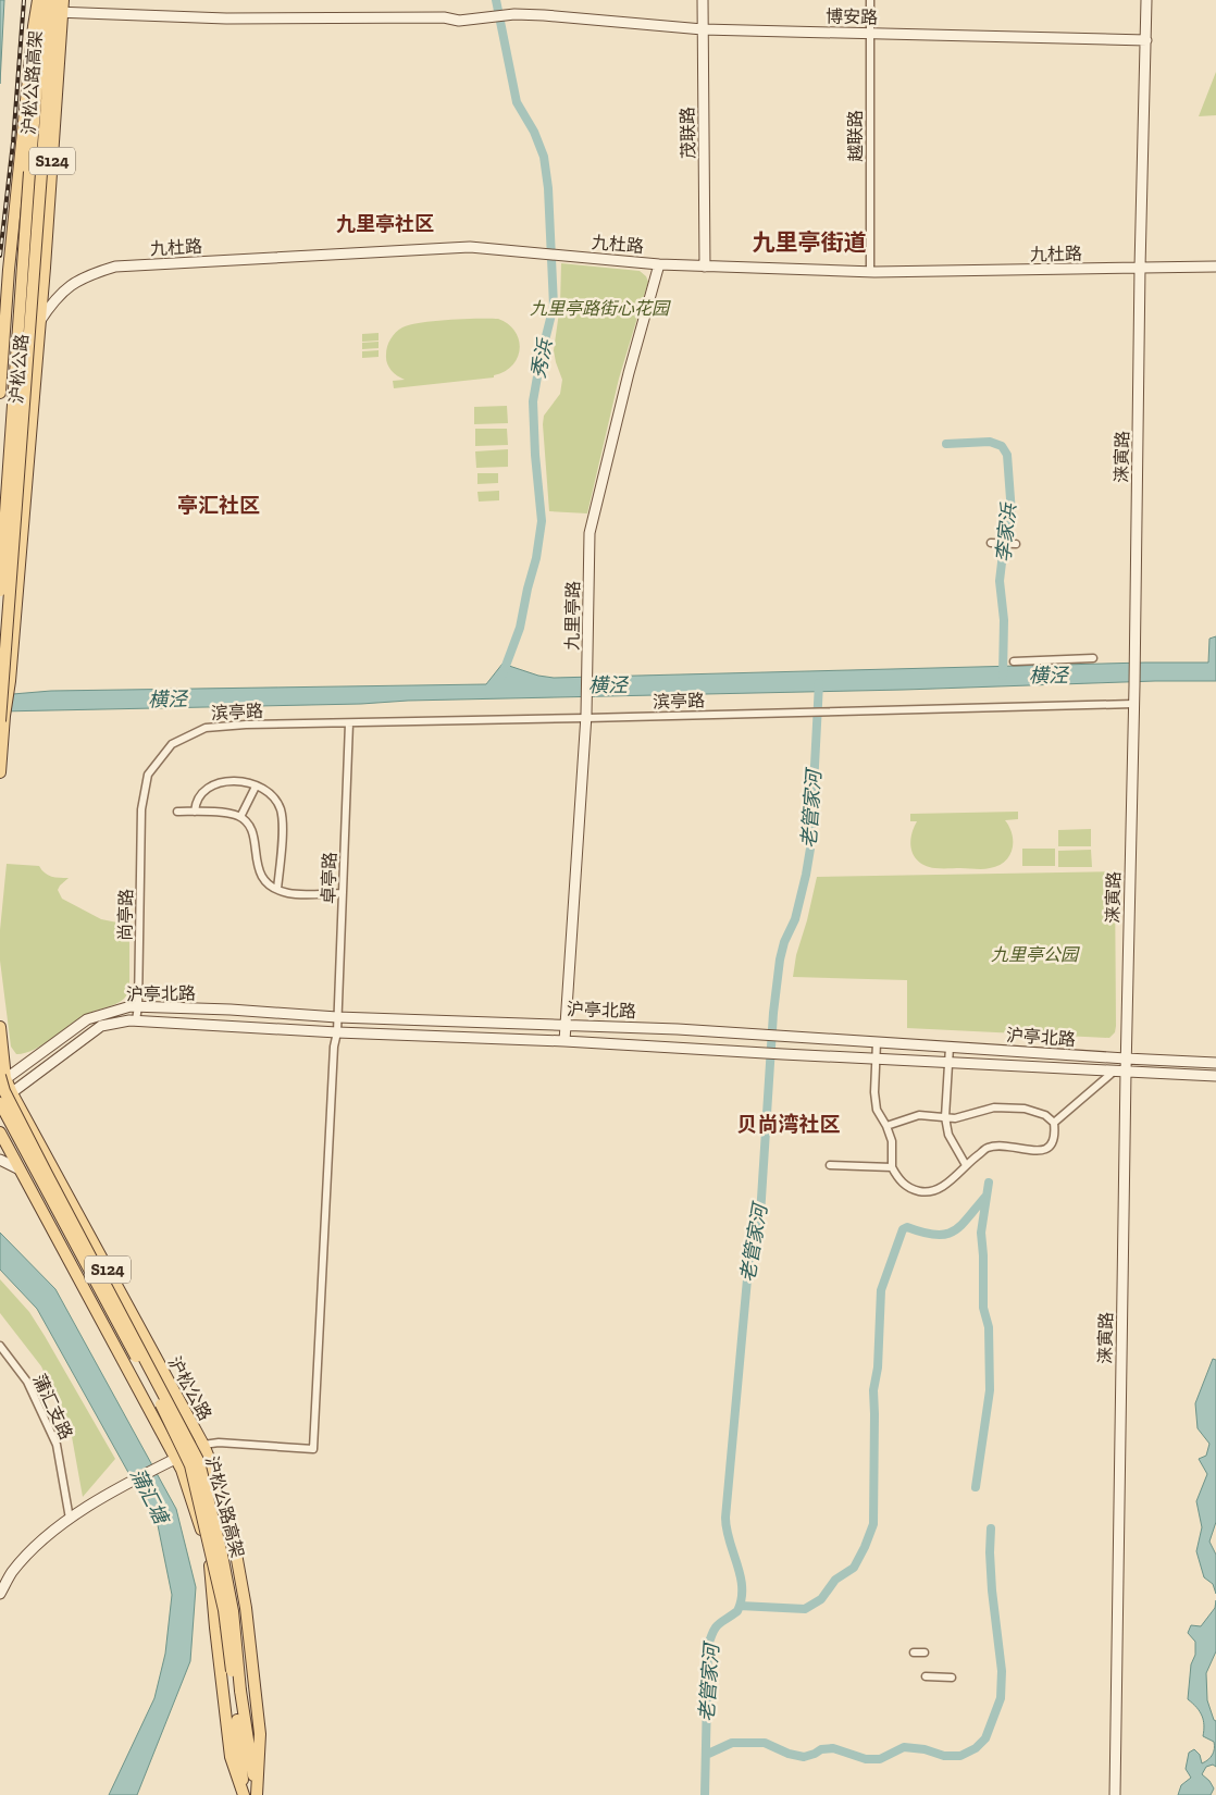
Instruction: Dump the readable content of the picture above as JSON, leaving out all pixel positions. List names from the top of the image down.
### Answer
{
  "streets": {
    "main road": ["沪松公路高架", "S124", "沪松公路"],
    "street": [
      "博安路",
      "茂联路",
      "越联路",
      "九杜路",
      "涞寅路",
      "九里亭路",
      "滨亭路",
      "卓亭路",
      "尚亭路",
      "沪亭北路",
      "蒲汇支路"
    ]
  },
  "crossings": [
    ["博安路", "沪松公路高架"],
    ["博安路", "茂联路"],
    ["博安路", "越联路"],
    ["博安路", "沪松公路"],
    ["博安路", "涞寅路"],
    ["沪松公路高架", "S124"],
    ["沪松公路高架", "沪松公路"],
    ["沪松公路高架", "沪亭北路"],
    ["茂联路", "九杜路"],
    ["越联路", "九杜路"],
    ["九杜路", "沪松公路"],
    ["九杜路", "涞寅路"],
    ["九杜路", "九里亭路"],
    ["沪松公路", "卓亭路"],
    ["沪松公路", "沪亭北路"],
    ["涞寅路", "滨亭路"],
    ["涞寅路", "沪亭北路"],
    ["九里亭路", "滨亭路"],
    ["九里亭路", "沪亭北路"],
    ["滨亭路", "卓亭路"],
    ["滨亭路", "尚亭路"],
    ["卓亭路", "沪亭北路"],
    ["尚亭路", "沪亭北路"]
  ],
  "districts": [
    "九里亭社区",
    "九里亭街道",
    "亭汇社区",
    "贝尚湾社区"
  ],
  "water": [
    "秀浜",
    "李家浜",
    "横泾",
    "老管家河",
    "蒲汇塘"
  ],
  "parks": ["九里亭路街心花园", "九里亭公园"]
}
